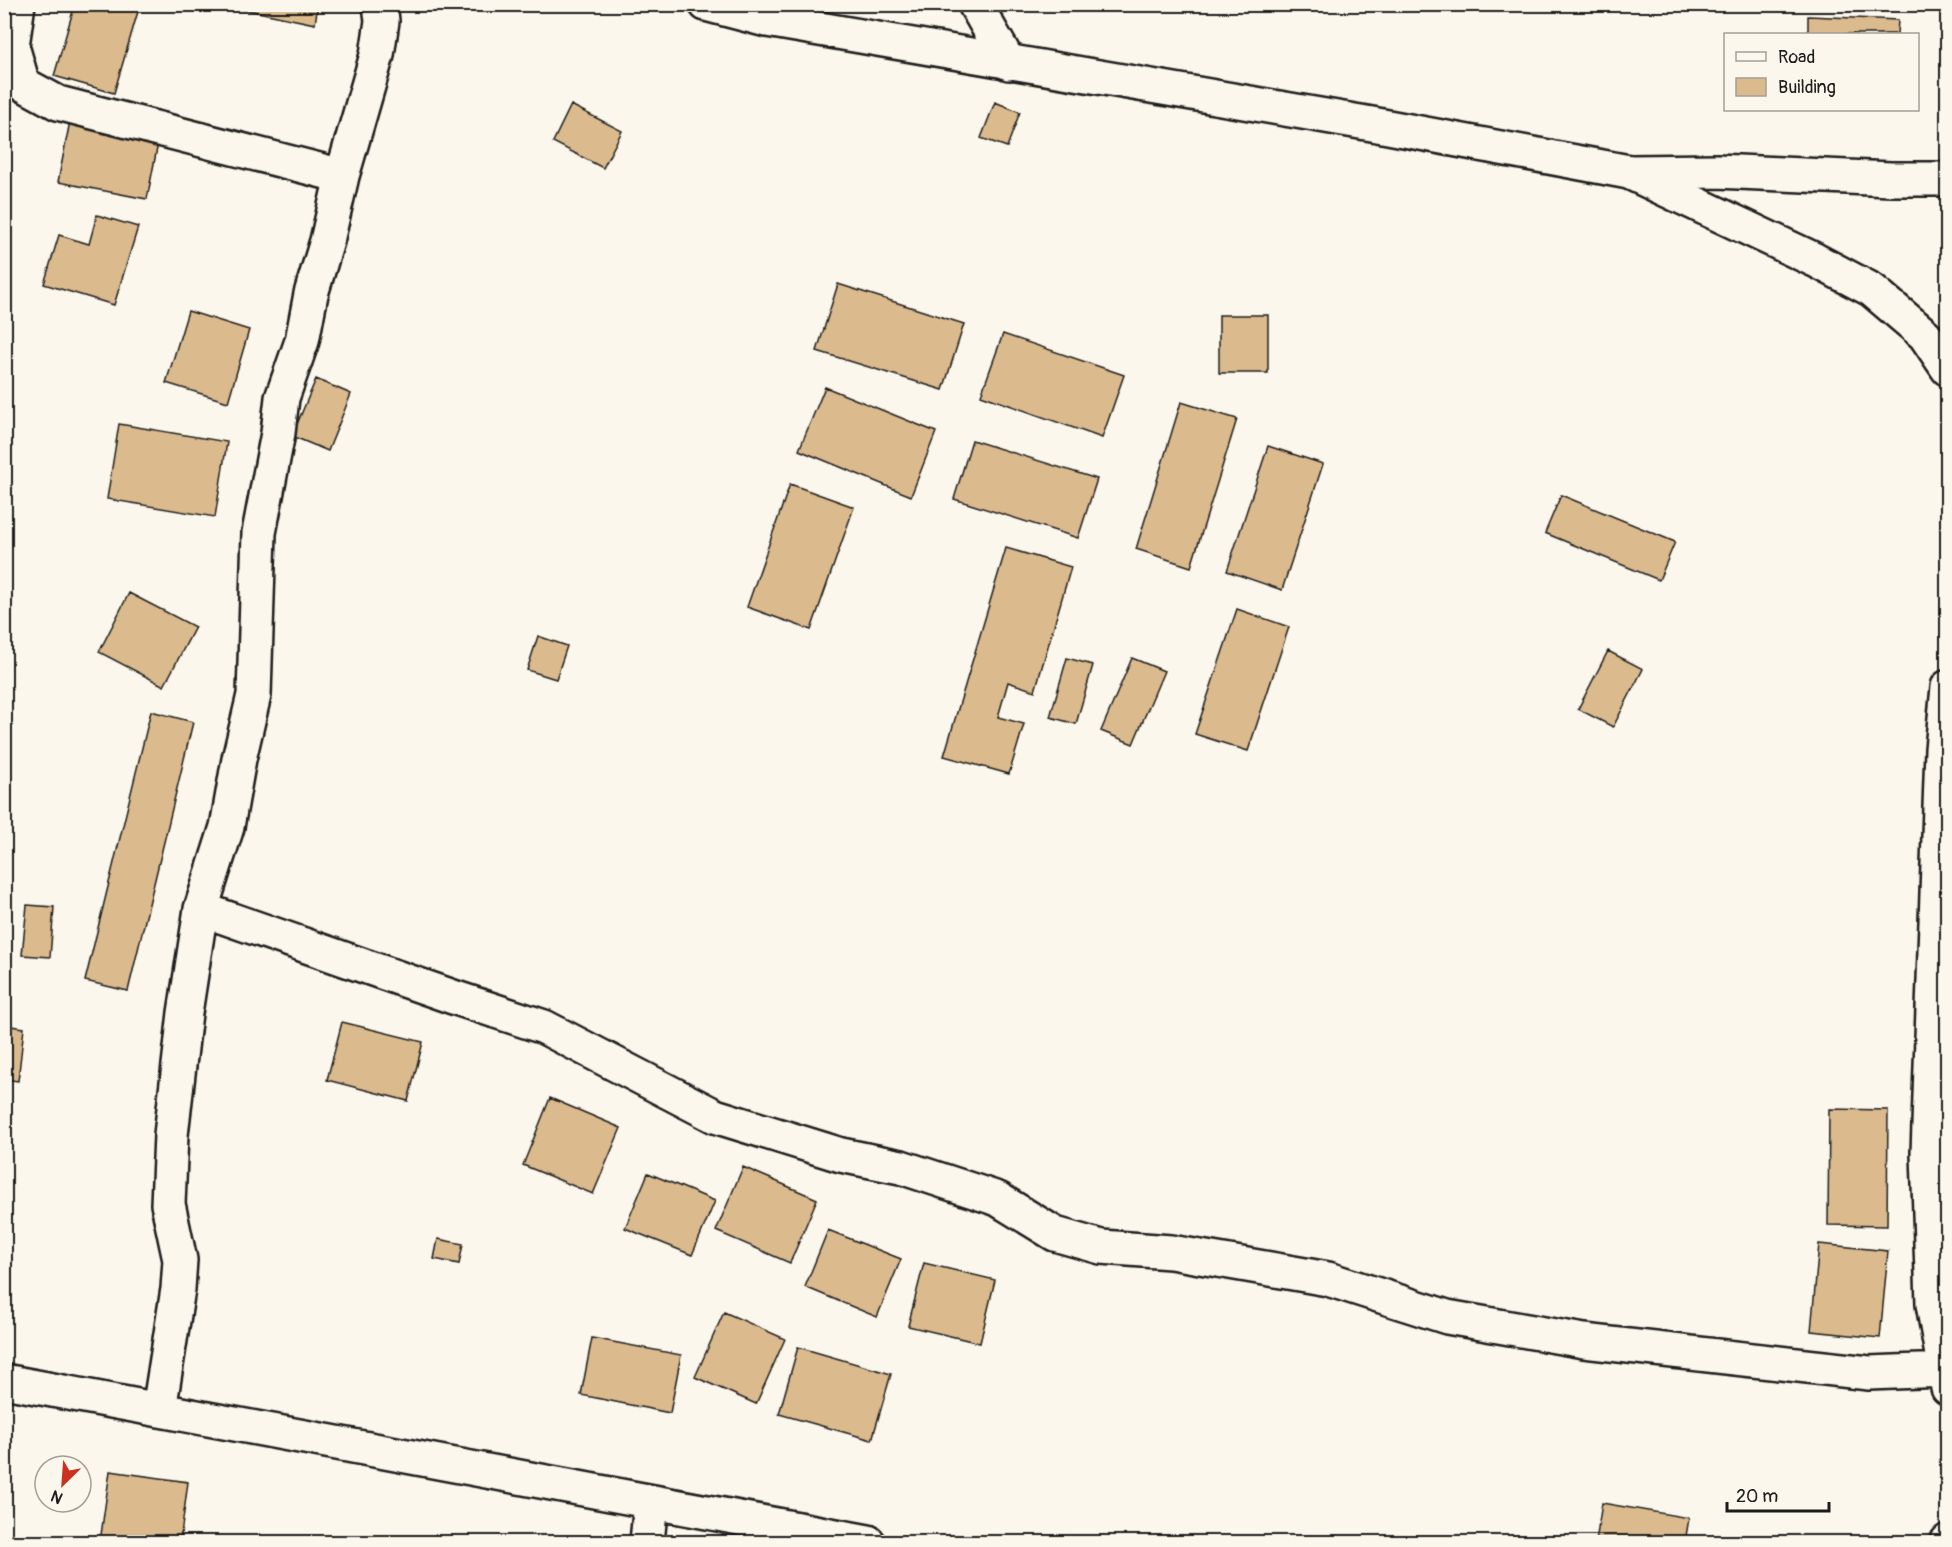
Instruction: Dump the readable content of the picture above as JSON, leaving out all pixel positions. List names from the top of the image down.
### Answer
{
  "legend": ["Road", "Building"],
  "scale_bar": "20 m",
  "north": "bottom left"
}
